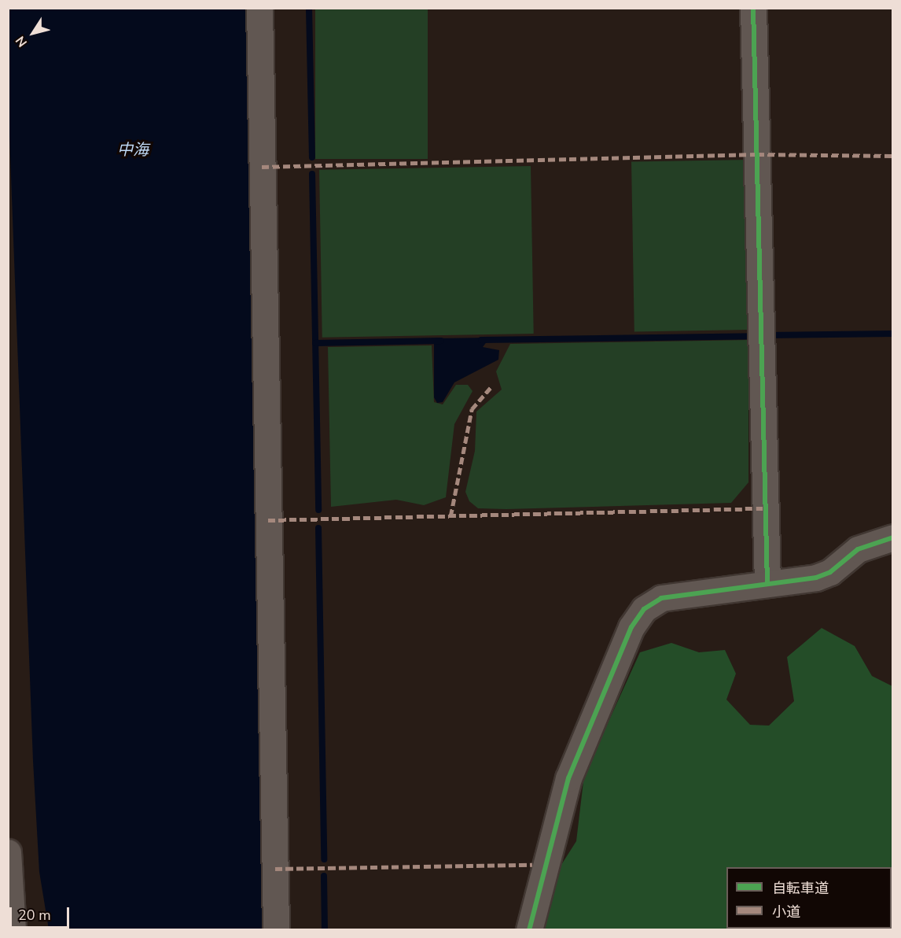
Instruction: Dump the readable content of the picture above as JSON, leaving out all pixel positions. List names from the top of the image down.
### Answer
{
  "water": ["中海"],
  "legend": ["自転車道", "小道"],
  "scale_bar": "20 m",
  "north": "bottom left"
}
